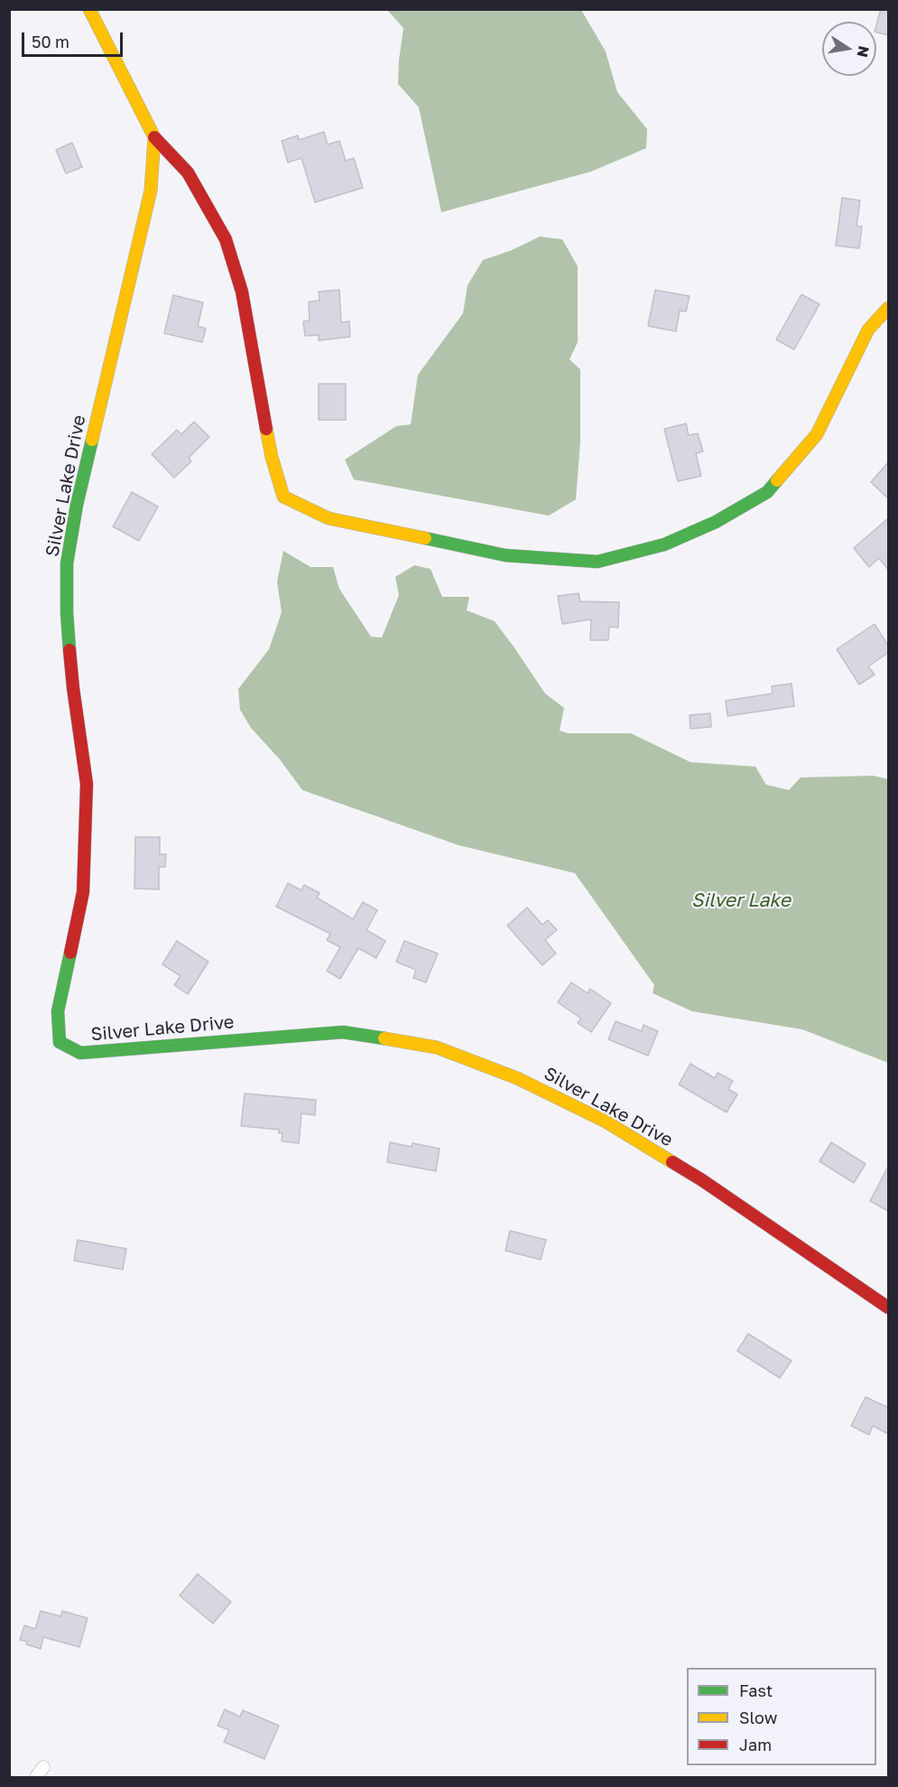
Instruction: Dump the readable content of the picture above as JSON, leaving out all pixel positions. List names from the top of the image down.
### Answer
{
  "streets": {
    "street": ["Silver Lake Drive"]
  },
  "water": ["Silver Lake"],
  "legend": ["Fast", "Slow", "Jam"],
  "scale_bar": "50 m",
  "north": "right"
}
